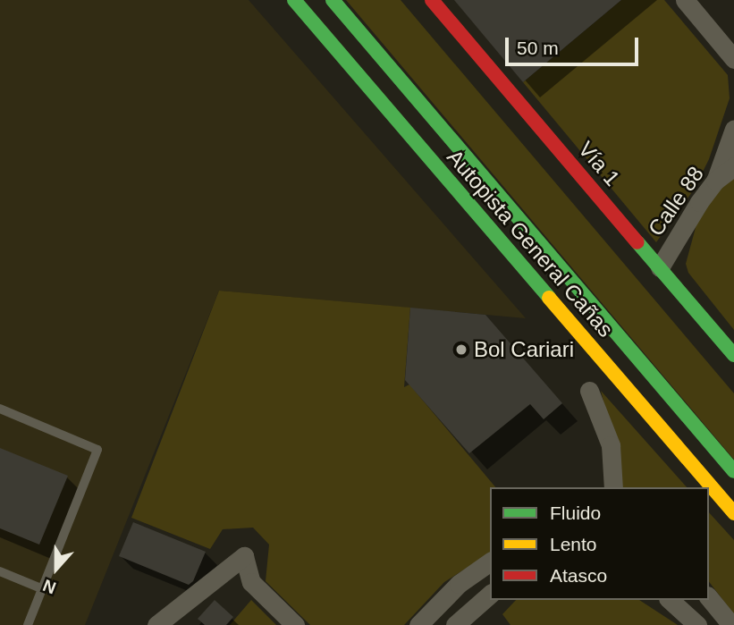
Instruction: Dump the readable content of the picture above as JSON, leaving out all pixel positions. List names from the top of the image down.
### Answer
{
  "streets": {
    "main road": ["Vía 1", "Autopista General Cañas"],
    "street": ["Calle 88"]
  },
  "crossings": [
    ["Vía 1", "Calle 88"]
  ],
  "places": ["Bol Cariari"],
  "legend": ["Fluido", "Lento", "Atasco"],
  "scale_bar": "50 m",
  "north": "bottom"
}
